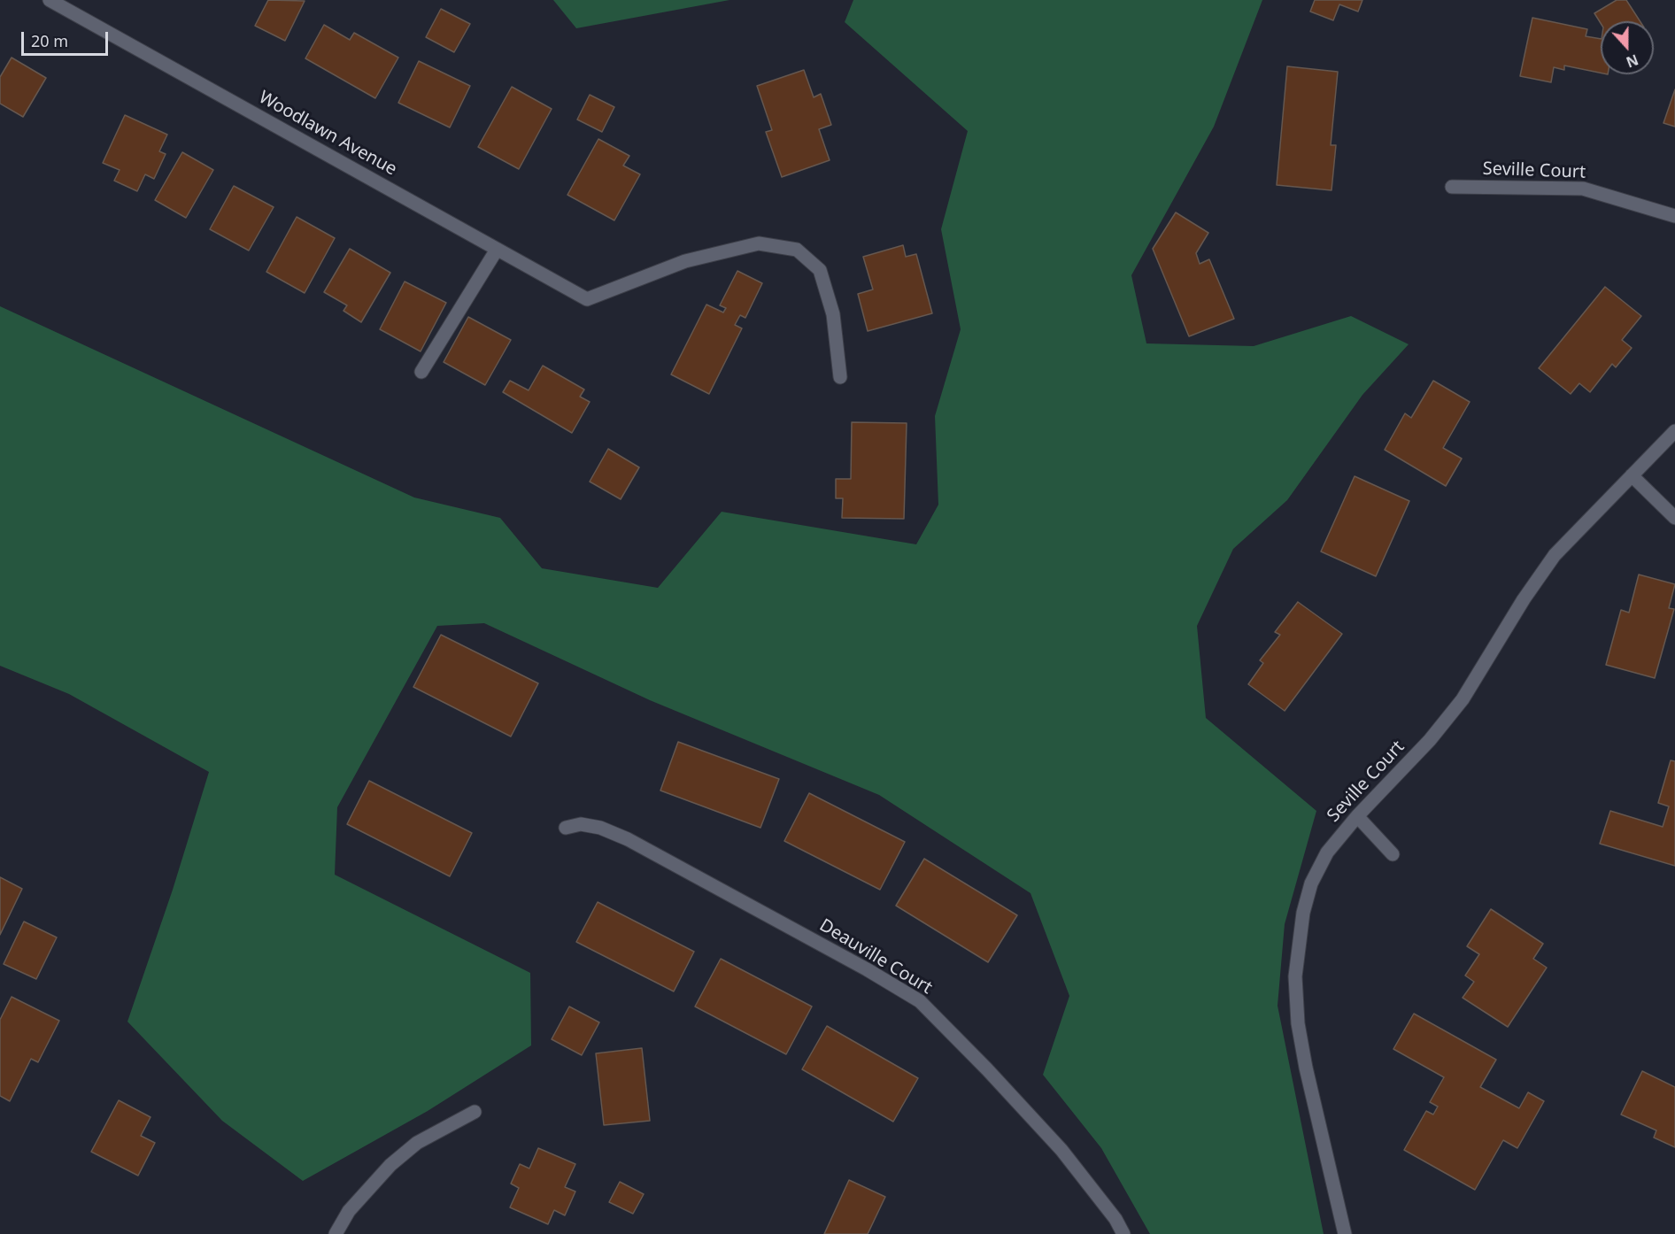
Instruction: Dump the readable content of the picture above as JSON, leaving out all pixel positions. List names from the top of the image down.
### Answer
{
  "streets": {
    "street": ["Woodlawn Avenue", "Seville Court", "Deauville Court"]
  },
  "scale_bar": "20 m",
  "north": "bottom"
}
